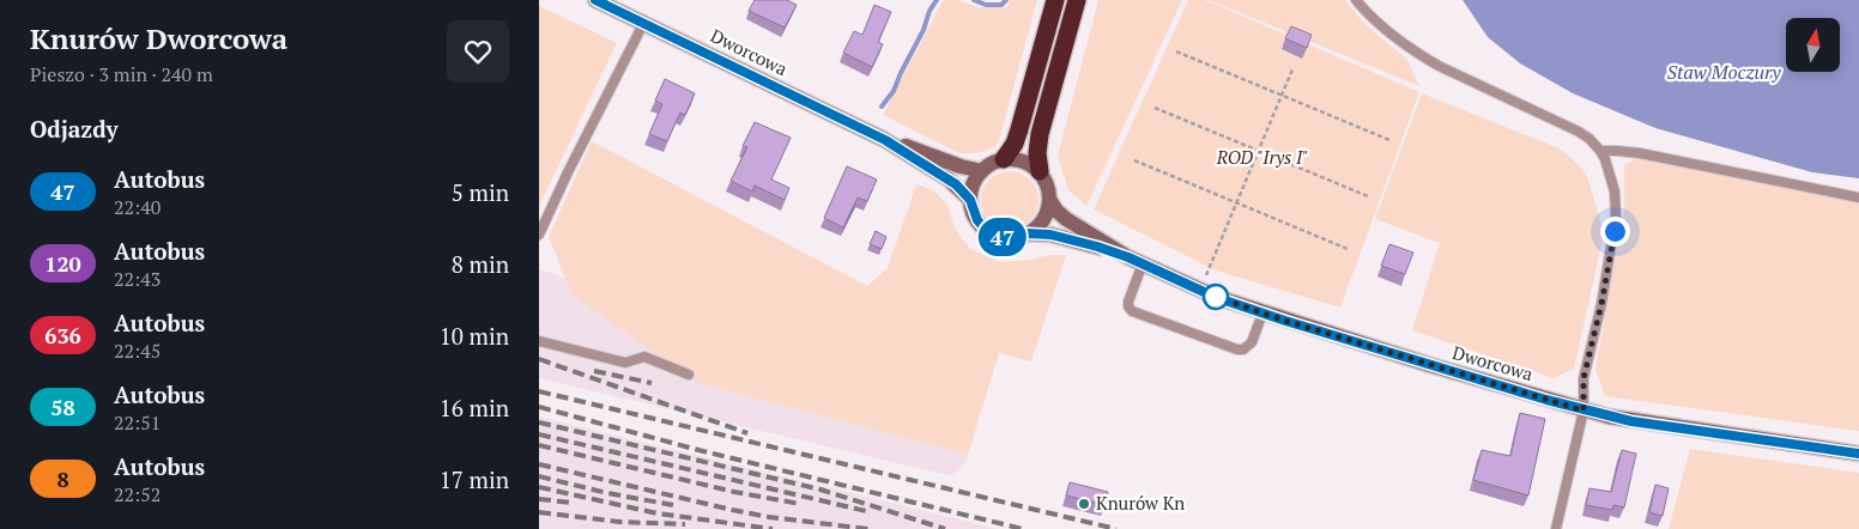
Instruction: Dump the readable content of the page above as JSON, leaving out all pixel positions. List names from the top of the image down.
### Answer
{
  "streets": {
    "main road": ["Dworcowa"]
  },
  "water": ["Staw Moczury"],
  "parks": ["ROD \"Irys I\""],
  "places": ["Knurów Kn"],
  "lines": ["bus line 47"],
  "north": "top",
  "page": {
    "heading": [
      ["Knurów Dworcowa", "Pieszo · 3 min · 240 m"],
      "Odjazdy"
    ],
    "on_map": "47",
    "list": [
      {
        "mark": "47",
        "name": "Autobus",
        "note": "22:40",
        "value": "5 min"
      },
      {
        "mark": "120",
        "name": "Autobus",
        "note": "22:43",
        "value": "8 min"
      },
      {
        "mark": "636",
        "name": "Autobus",
        "note": "22:45",
        "value": "10 min"
      },
      {
        "mark": "58",
        "name": "Autobus",
        "note": "22:51",
        "value": "16 min"
      },
      {
        "mark": "8",
        "name": "Autobus",
        "note": "22:52",
        "value": "17 min"
      }
    ]
  }
}
